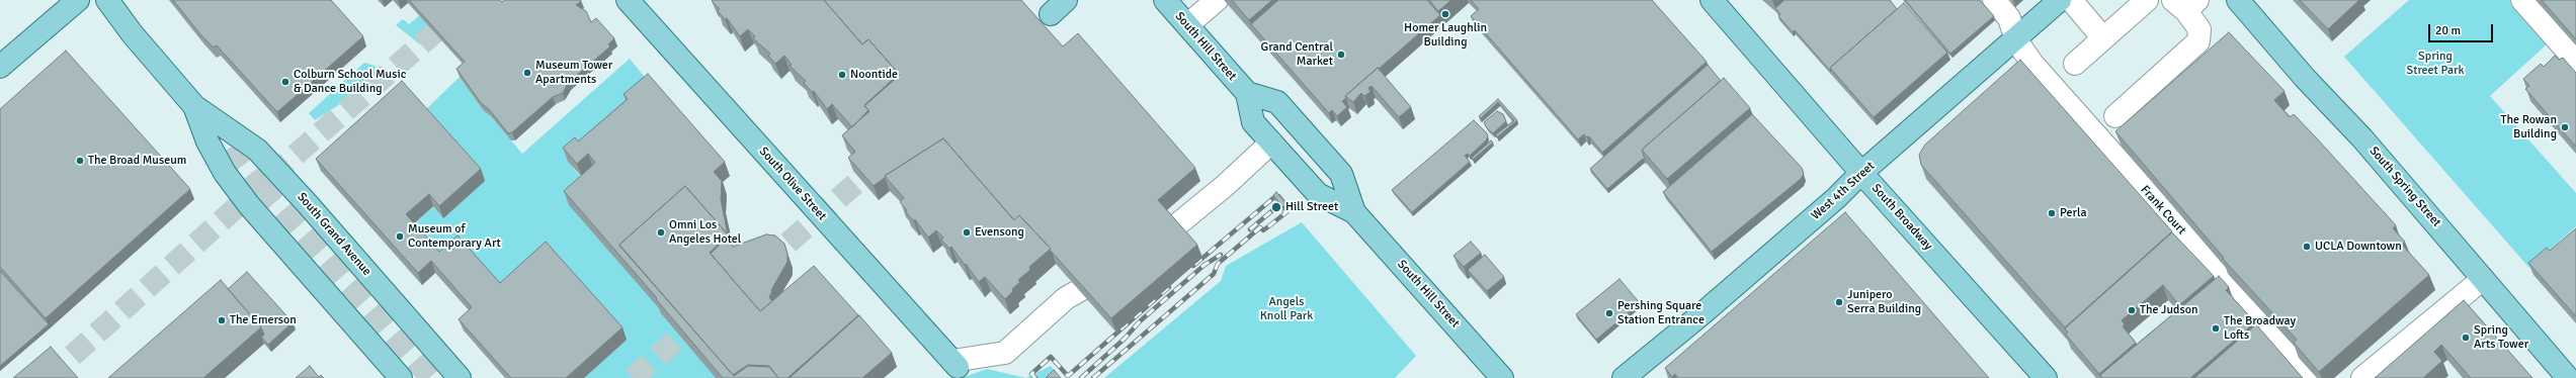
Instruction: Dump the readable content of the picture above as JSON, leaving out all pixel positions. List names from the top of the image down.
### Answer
{
  "streets": {
    "main road": [
      "South Hill Street",
      "South Olive Street",
      "South Spring Street",
      "West 4th Street",
      "South Broadway",
      "South Grand Avenue"
    ],
    "lane": ["Frank Court"]
  },
  "crossings": [
    ["West 4th Street", "Frank Court"],
    ["West 4th Street", "South Broadway"]
  ],
  "parks": ["Spring Street Park", "Angels Knoll Park"],
  "places": [
    "Homer Laughlin Building",
    "Grand Central Market",
    "Museum Tower Apartments",
    "Noontide",
    "Colburn School Music & Dance Building",
    "The Rowan Building",
    "The Broad Museum",
    "Hill Street",
    "Perla",
    "Omni Los Angeles Hotel",
    "Evensong",
    "Museum of Contemporary Art",
    "UCLA Downtown",
    "Junipero Serra Building",
    "The Judson",
    "Pershing Square Station Entrance",
    "The Emerson",
    "The Broadway Lofts",
    "Spring Arts Tower"
  ],
  "scale_bar": "20 m"
}
